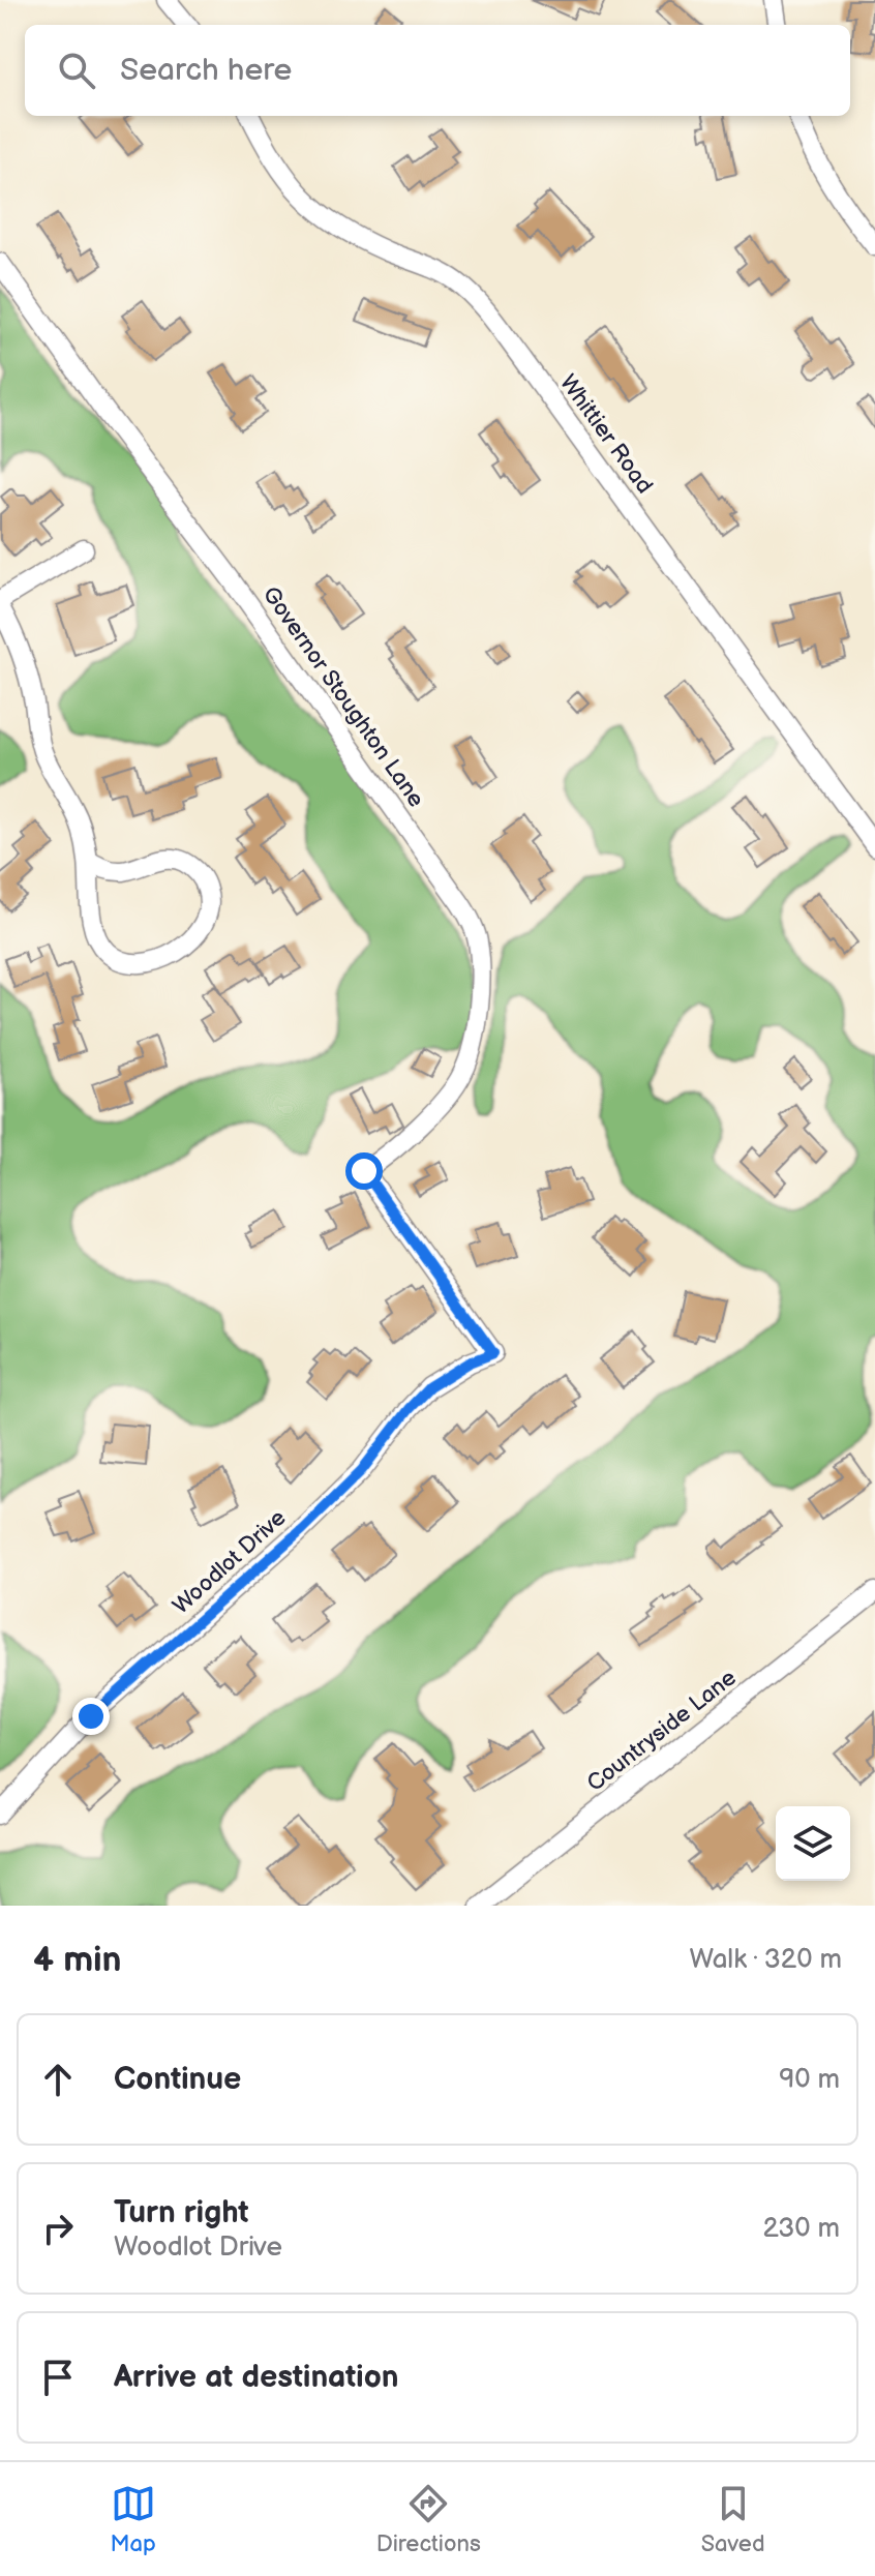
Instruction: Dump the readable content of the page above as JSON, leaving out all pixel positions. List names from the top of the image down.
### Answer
{
  "streets": {
    "street": [
      "Whittier Road",
      "Governor Stoughton Lane",
      "Woodlot Drive",
      "Countryside Lane"
    ]
  },
  "crossings": [
    ["Governor Stoughton Lane", "Woodlot Drive"]
  ],
  "page": {
    "search": "Search here",
    "heading": ["4 min", "Walk · 320 m"],
    "list": [
      ["Continue", "90 m"],
      ["Turn right", "Woodlot Drive", "230 m"],
      "Arrive at destination"
    ],
    "nav": ["Map", "Directions", "Saved"]
  }
}
